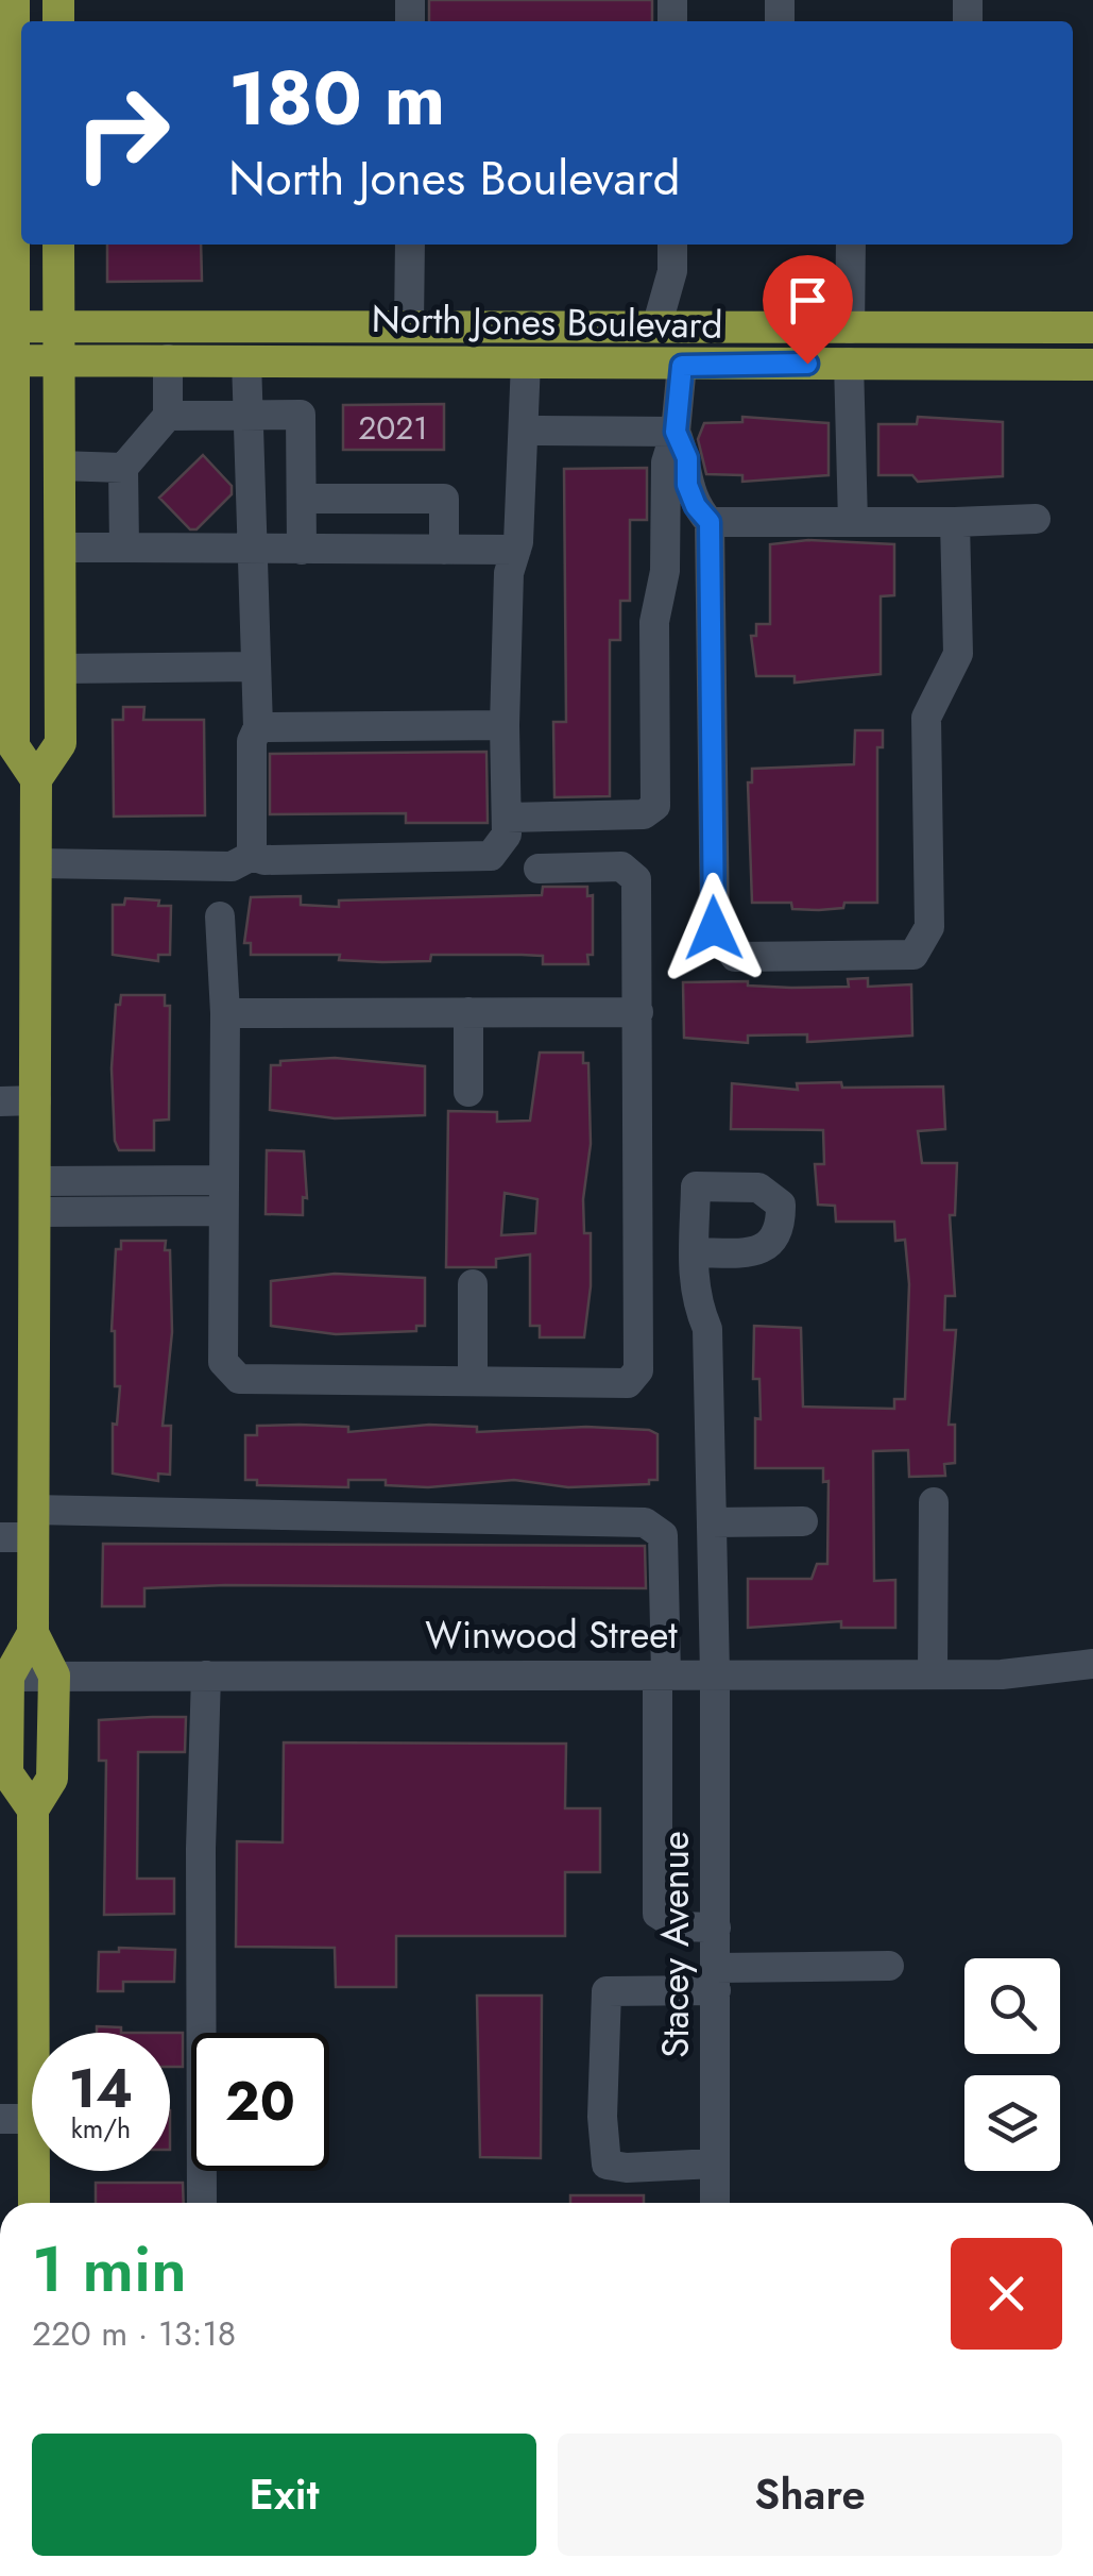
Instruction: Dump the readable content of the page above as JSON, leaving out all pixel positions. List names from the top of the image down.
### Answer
{
  "streets": {
    "main road": ["North Jones Boulevard"],
    "street": ["Winwood Street", "Stacey Avenue"]
  },
  "crossings": [
    ["Winwood Street", "Stacey Avenue"]
  ],
  "house_numbers": ["2021"],
  "page": {
    "turn": ["180 m", "North Jones Boulevard"],
    "speed": "14 km/h",
    "limit": "20",
    "heading": ["1 min", "220 m · 13:18"],
    "buttons": ["Exit", "Share"]
  }
}
